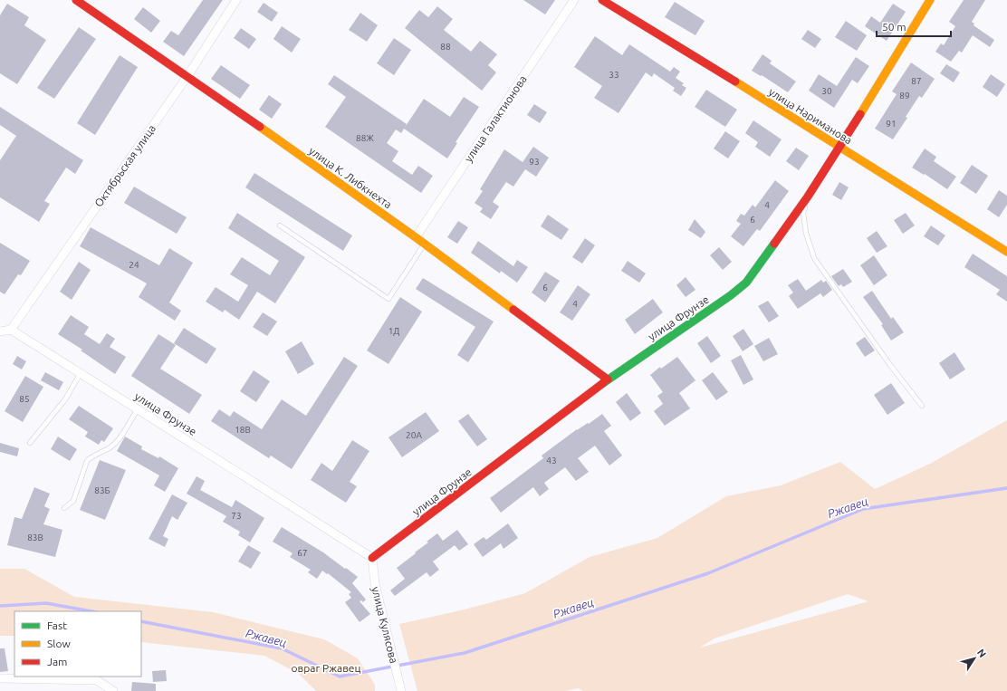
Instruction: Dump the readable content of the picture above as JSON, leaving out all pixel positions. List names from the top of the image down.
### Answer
{
  "streets": {
    "street": [
      "улица Нариманова",
      "улица Галактионова",
      "Октябрьская улица",
      "улица К. Либкнехта",
      "улица Фрунзе",
      "улица Кулясова"
    ]
  },
  "crossings": [
    ["улица Нариманова", "улица Фрунзе"],
    ["улица Галактионова", "улица К. Либкнехта"],
    ["Октябрьская улица", "улица К. Либкнехта"],
    ["Октябрьская улица", "улица Фрунзе"],
    ["улица К. Либкнехта", "улица Фрунзе"],
    ["улица Фрунзе", "улица Кулясова"]
  ],
  "water": ["Ржавец"],
  "parks": ["овраг Ржавец"],
  "house_numbers": [
    "88",
    "33",
    "87",
    "30",
    "89",
    "91",
    "88Ж",
    "93",
    "4",
    "6",
    "24",
    "6",
    "4",
    "1Д",
    "85",
    "18В",
    "20А",
    "43",
    "83Б",
    "73",
    "83В",
    "67"
  ],
  "legend": ["Fast", "Slow", "Jam"],
  "scale_bar": "50 m",
  "north": "top right"
}
